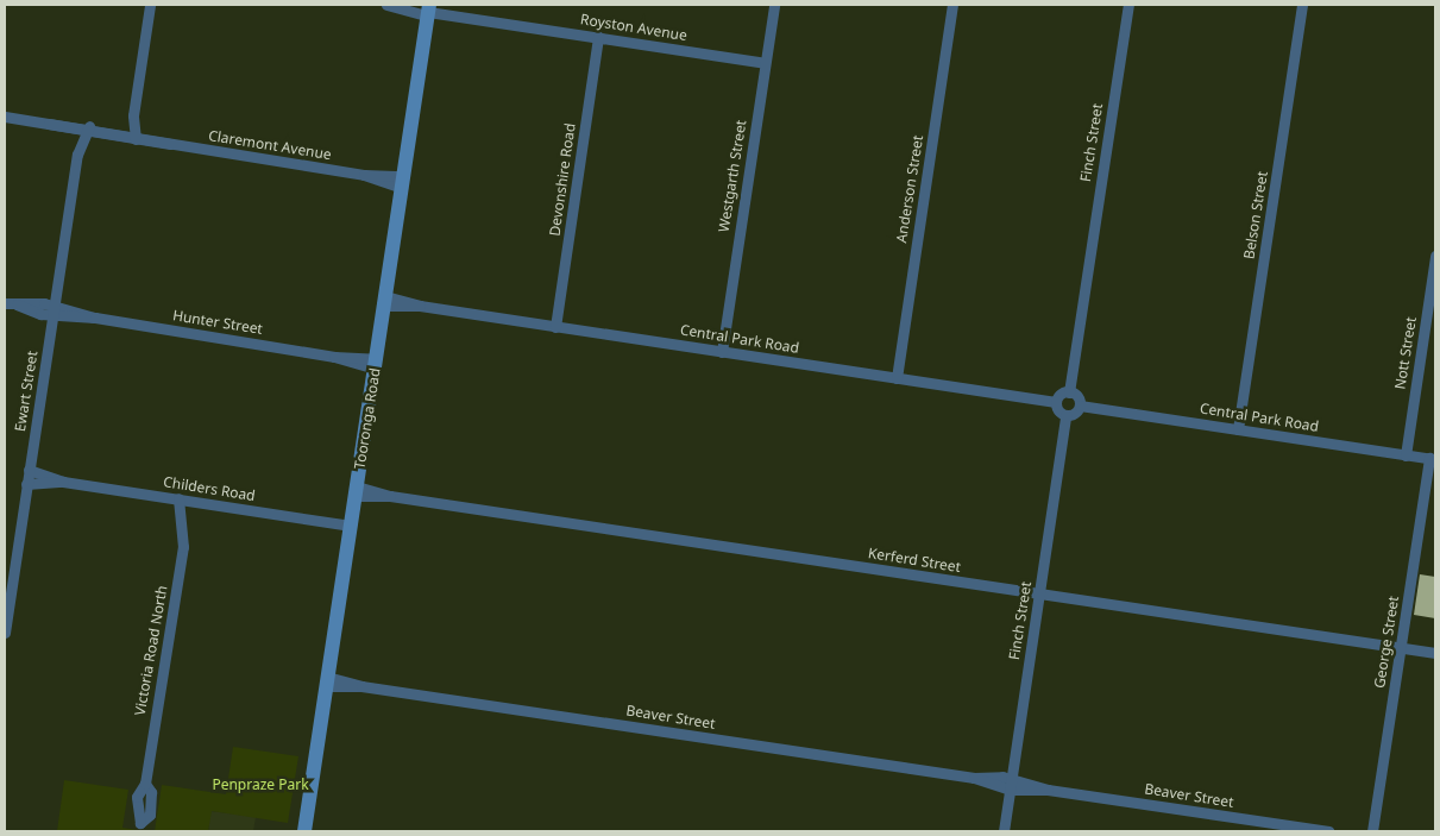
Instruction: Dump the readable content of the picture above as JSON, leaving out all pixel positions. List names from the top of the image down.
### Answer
{
  "streets": {
    "main road": ["Tooronga Road"],
    "street": [
      "Royston Avenue",
      "Finch Street",
      "Claremont Avenue",
      "Westgarth Street",
      "Devonshire Road",
      "Anderson Street",
      "Belson Street",
      "Hunter Street",
      "Central Park Road",
      "Nott Street",
      "Ewart Street",
      "Childers Road",
      "Kerferd Street",
      "George Street",
      "Victoria Road North",
      "Beaver Street"
    ]
  },
  "crossings": [
    ["Royston Avenue", "Westgarth Street"],
    ["Royston Avenue", "Devonshire Road"],
    ["Royston Avenue", "Tooronga Road"],
    ["Finch Street", "Kerferd Street"],
    ["Finch Street", "Beaver Street"],
    ["Claremont Avenue", "Ewart Street"],
    ["Claremont Avenue", "Tooronga Road"],
    ["Westgarth Street", "Central Park Road"],
    ["Devonshire Road", "Central Park Road"],
    ["Anderson Street", "Central Park Road"],
    ["Belson Street", "Central Park Road"],
    ["Hunter Street", "Ewart Street"],
    ["Hunter Street", "Tooronga Road"],
    ["Central Park Road", "Nott Street"],
    ["Central Park Road", "Tooronga Road"],
    ["Central Park Road", "George Street"],
    ["Ewart Street", "Childers Road"],
    ["Tooronga Road", "Childers Road"],
    ["Tooronga Road", "Kerferd Street"],
    ["Tooronga Road", "Beaver Street"],
    ["Childers Road", "Victoria Road North"],
    ["Kerferd Street", "George Street"]
  ],
  "parks": ["Penpraze Park"]
}
